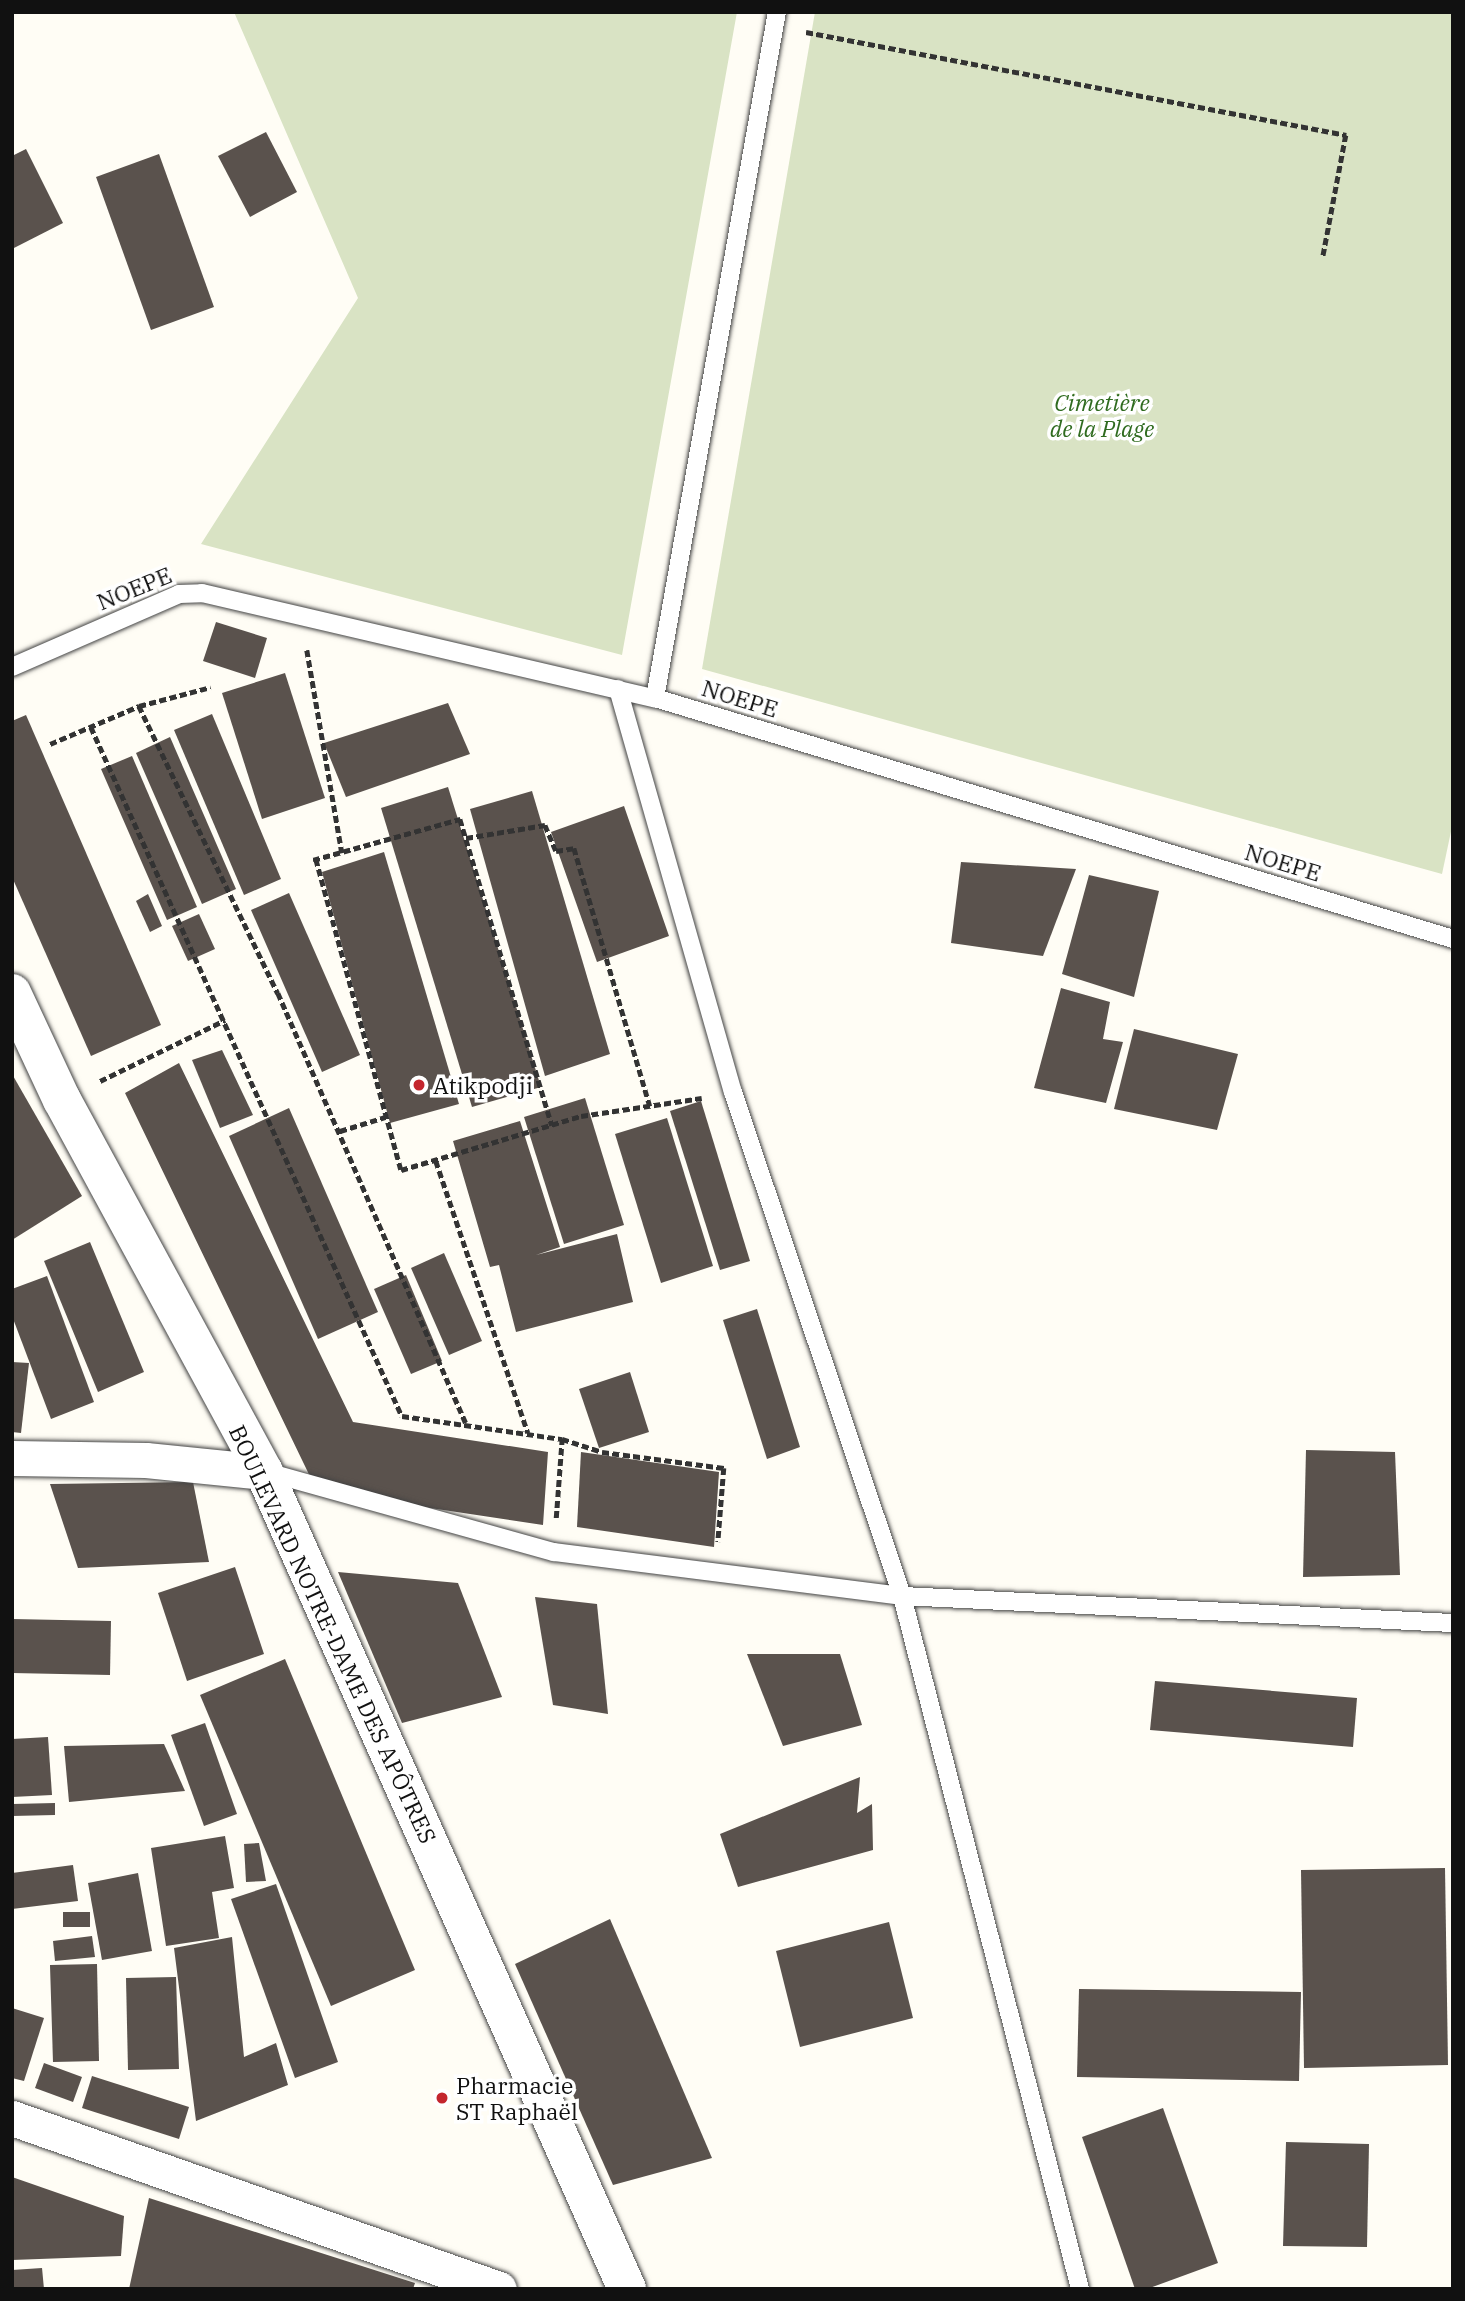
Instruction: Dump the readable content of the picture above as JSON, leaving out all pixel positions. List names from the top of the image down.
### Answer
{
  "streets": {
    "street": ["BOULEVARD NOTRE-DAME DES APÔTRES"],
    "lane": ["NOEPE"]
  },
  "parks": ["Cimetière de la Plage"],
  "places": ["Atikpodji", "Pharmacie ST Raphaël"]
}
